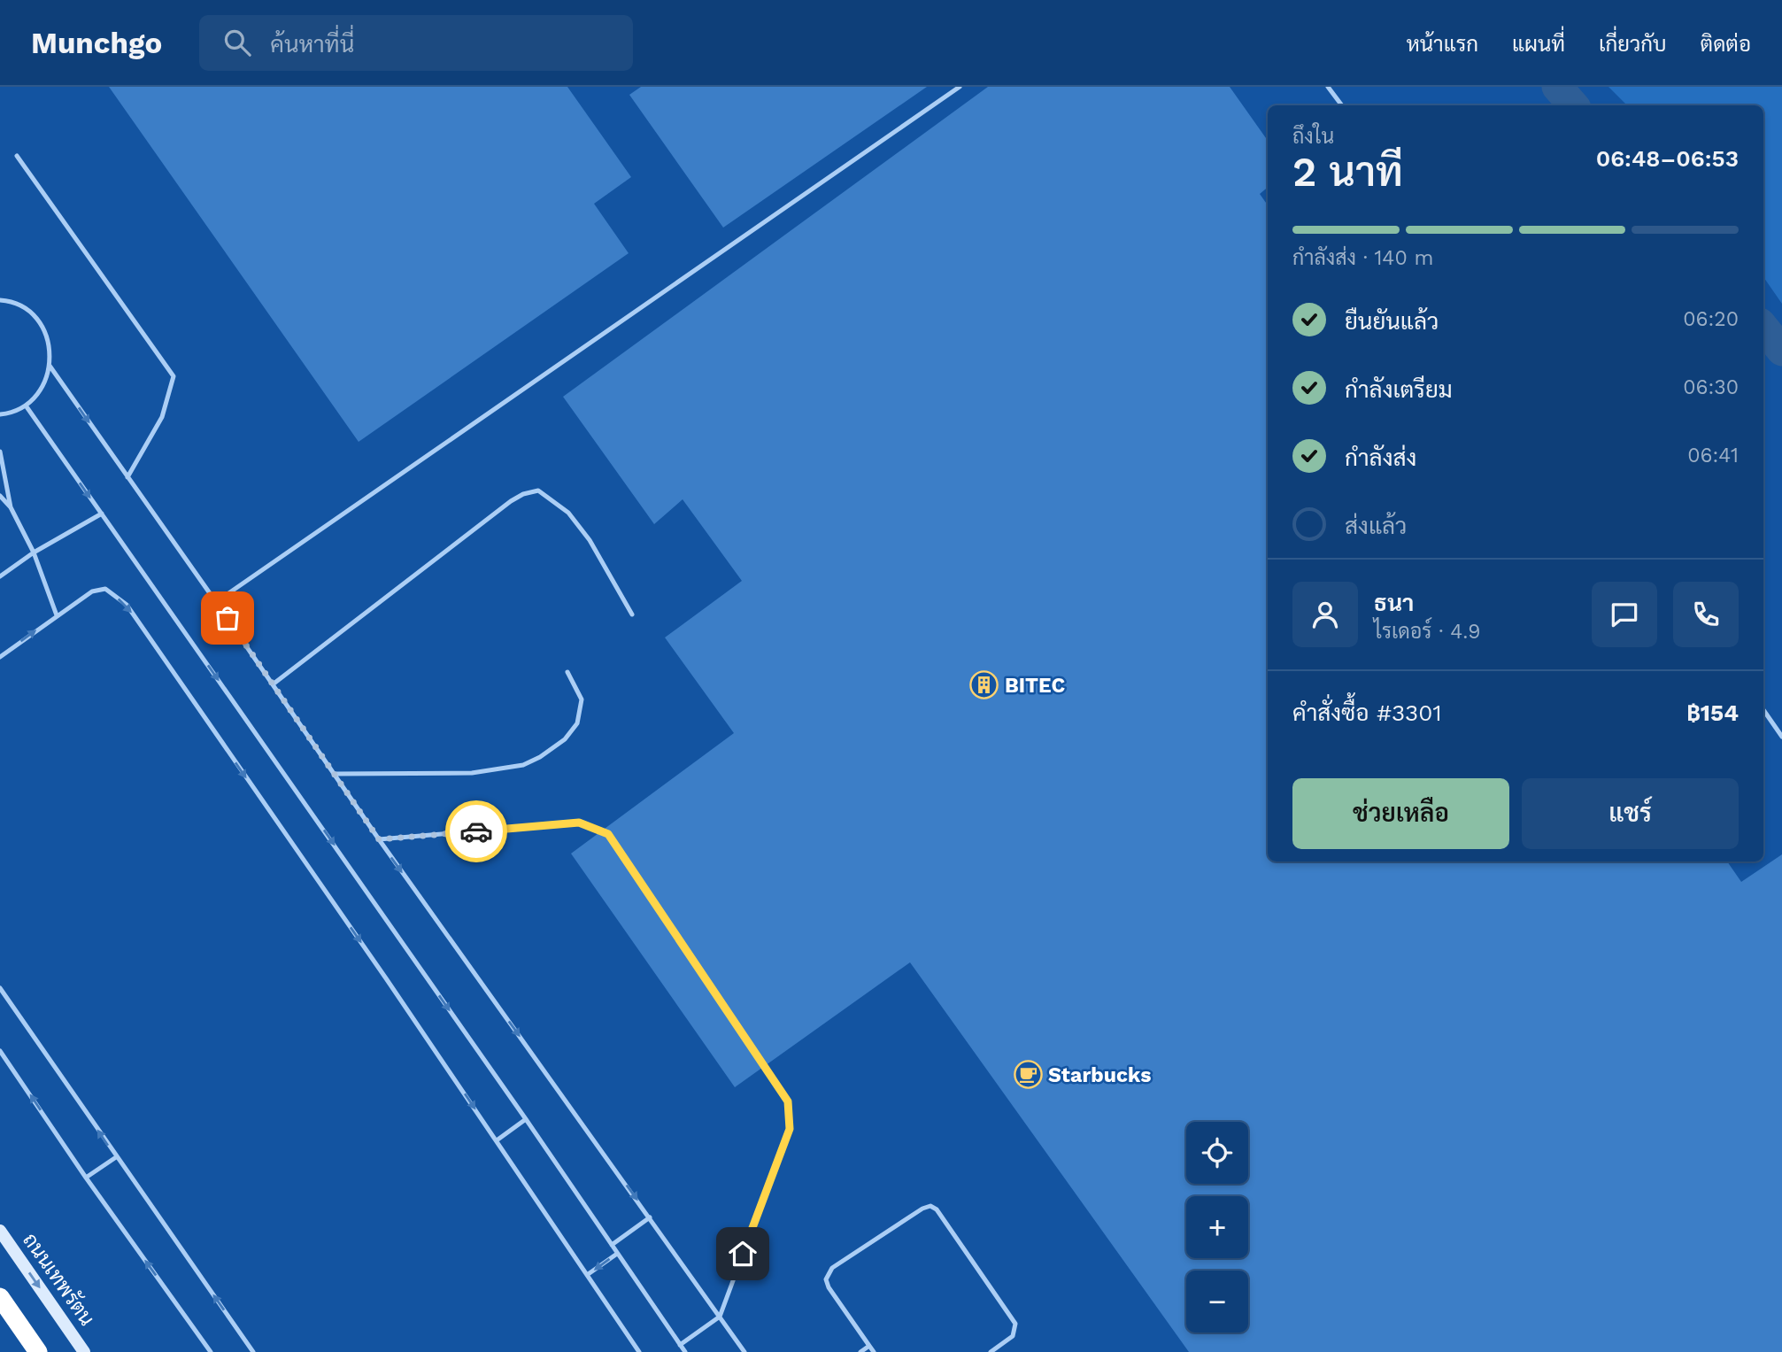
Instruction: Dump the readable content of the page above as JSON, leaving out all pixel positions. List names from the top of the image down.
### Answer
{
  "streets": {
    "main road": ["ถนนเทพรัตน"]
  },
  "one_way": ["ถนนเทพรัตน"],
  "places": {
    "building": ["BITEC"],
    "cafe": ["Starbucks"]
  },
  "page": {
    "header": "Munchgo",
    "search": "ค้นหาที่นี่",
    "nav": [
      "หน้าแรก",
      "แผนที่",
      "เกี่ยวกับ",
      "ติดต่อ"
    ],
    "heading": ["2 นาที", "ถึงใน", "06:48–06:53"],
    "panel": [
      "ธนา",
      "ไรเดอร์ · 4.9",
      "คำสั่งซื้อ #3301",
      "฿154"
    ],
    "bar": "กำลังส่ง · 140 m",
    "list": [
      ["ยืนยันแล้ว", "06:20"],
      ["กำลังเตรียม", "06:30"],
      ["กำลังส่ง", "06:41"],
      "ส่งแล้ว"
    ],
    "buttons": ["ช่วยเหลือ", "แชร์"],
    "map_buttons": ["+", "−"]
  }
}
